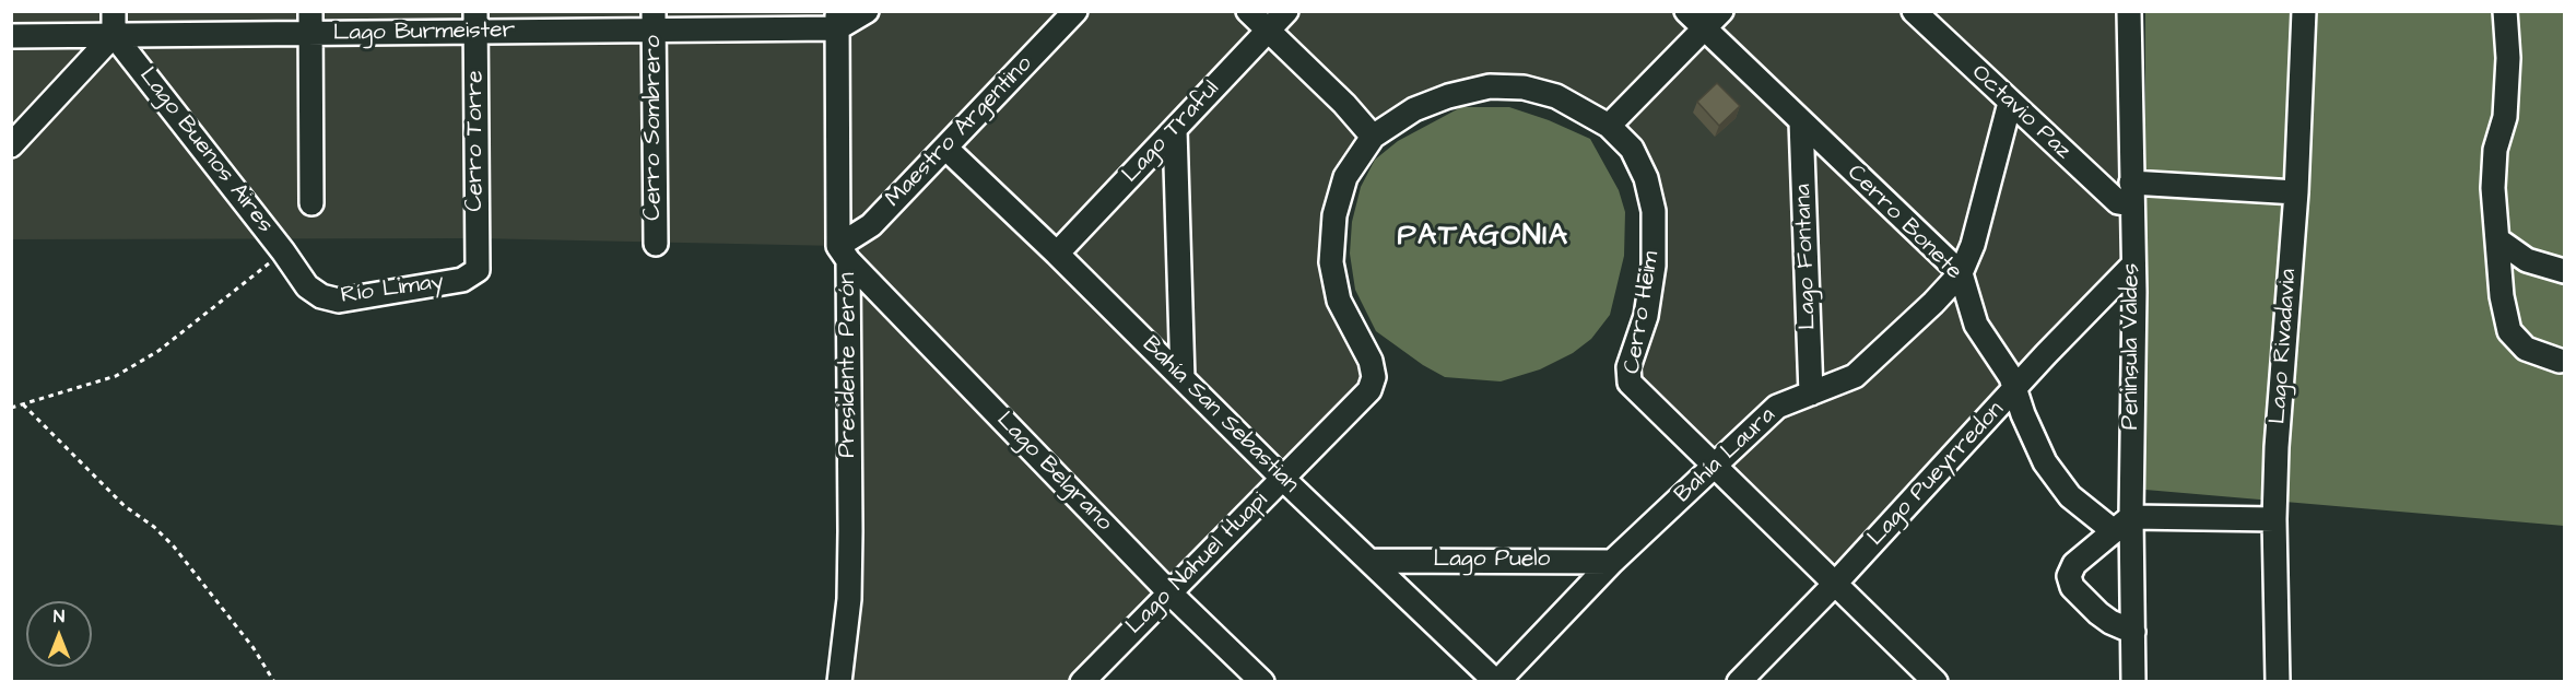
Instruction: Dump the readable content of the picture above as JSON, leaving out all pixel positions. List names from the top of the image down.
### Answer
{
  "streets": {
    "street": [
      "Lago Burmeister",
      "Octavio Paz",
      "Cerro Sombrero",
      "Maestro Argentino",
      "Lago Traful",
      "Cerro Torre",
      "Lago Buenos Aires",
      "Cerro Bonete",
      "Lago Fontana",
      "Río Limay",
      "Cerro Heim",
      "Peninsula Valdes",
      "Lago Rivadavia",
      "Presidente Perón",
      "Bahía San Sebastian",
      "Bahía Laura",
      "Lago Belgrano",
      "Lago Pueyrredon",
      "Lago Puelo",
      "Lago Nahuel Huapi"
    ]
  },
  "crossings": [
    ["Lago Burmeister", "Cerro Sombrero"],
    ["Lago Burmeister", "Cerro Torre"],
    ["Lago Burmeister", "Lago Buenos Aires"],
    ["Lago Burmeister", "Presidente Perón"],
    ["Octavio Paz", "Peninsula Valdes"],
    ["Octavio Paz", "Bahía Laura"],
    ["Maestro Argentino", "Presidente Perón"],
    ["Maestro Argentino", "Bahía San Sebastian"],
    ["Maestro Argentino", "Lago Belgrano"],
    ["Lago Traful", "Bahía San Sebastian"],
    ["Cerro Torre", "Río Limay"],
    ["Lago Buenos Aires", "Río Limay"],
    ["Cerro Bonete", "Lago Fontana"],
    ["Cerro Bonete", "Bahía Laura"],
    ["Cerro Bonete", "Lago Pueyrredon"],
    ["Lago Fontana", "Bahía Laura"],
    ["Cerro Heim", "Bahía Laura"],
    ["Cerro Heim", "Lago Pueyrredon"],
    ["Cerro Heim", "Lago Nahuel Huapi"],
    ["Peninsula Valdes", "Lago Pueyrredon"],
    ["Presidente Perón", "Lago Belgrano"],
    ["Bahía San Sebastian", "Bahía Laura"],
    ["Bahía San Sebastian", "Lago Puelo"],
    ["Bahía San Sebastian", "Lago Nahuel Huapi"],
    ["Bahía Laura", "Lago Puelo"],
    ["Lago Belgrano", "Lago Nahuel Huapi"]
  ],
  "districts": ["PATAGONIA"],
  "north": "top"
}
